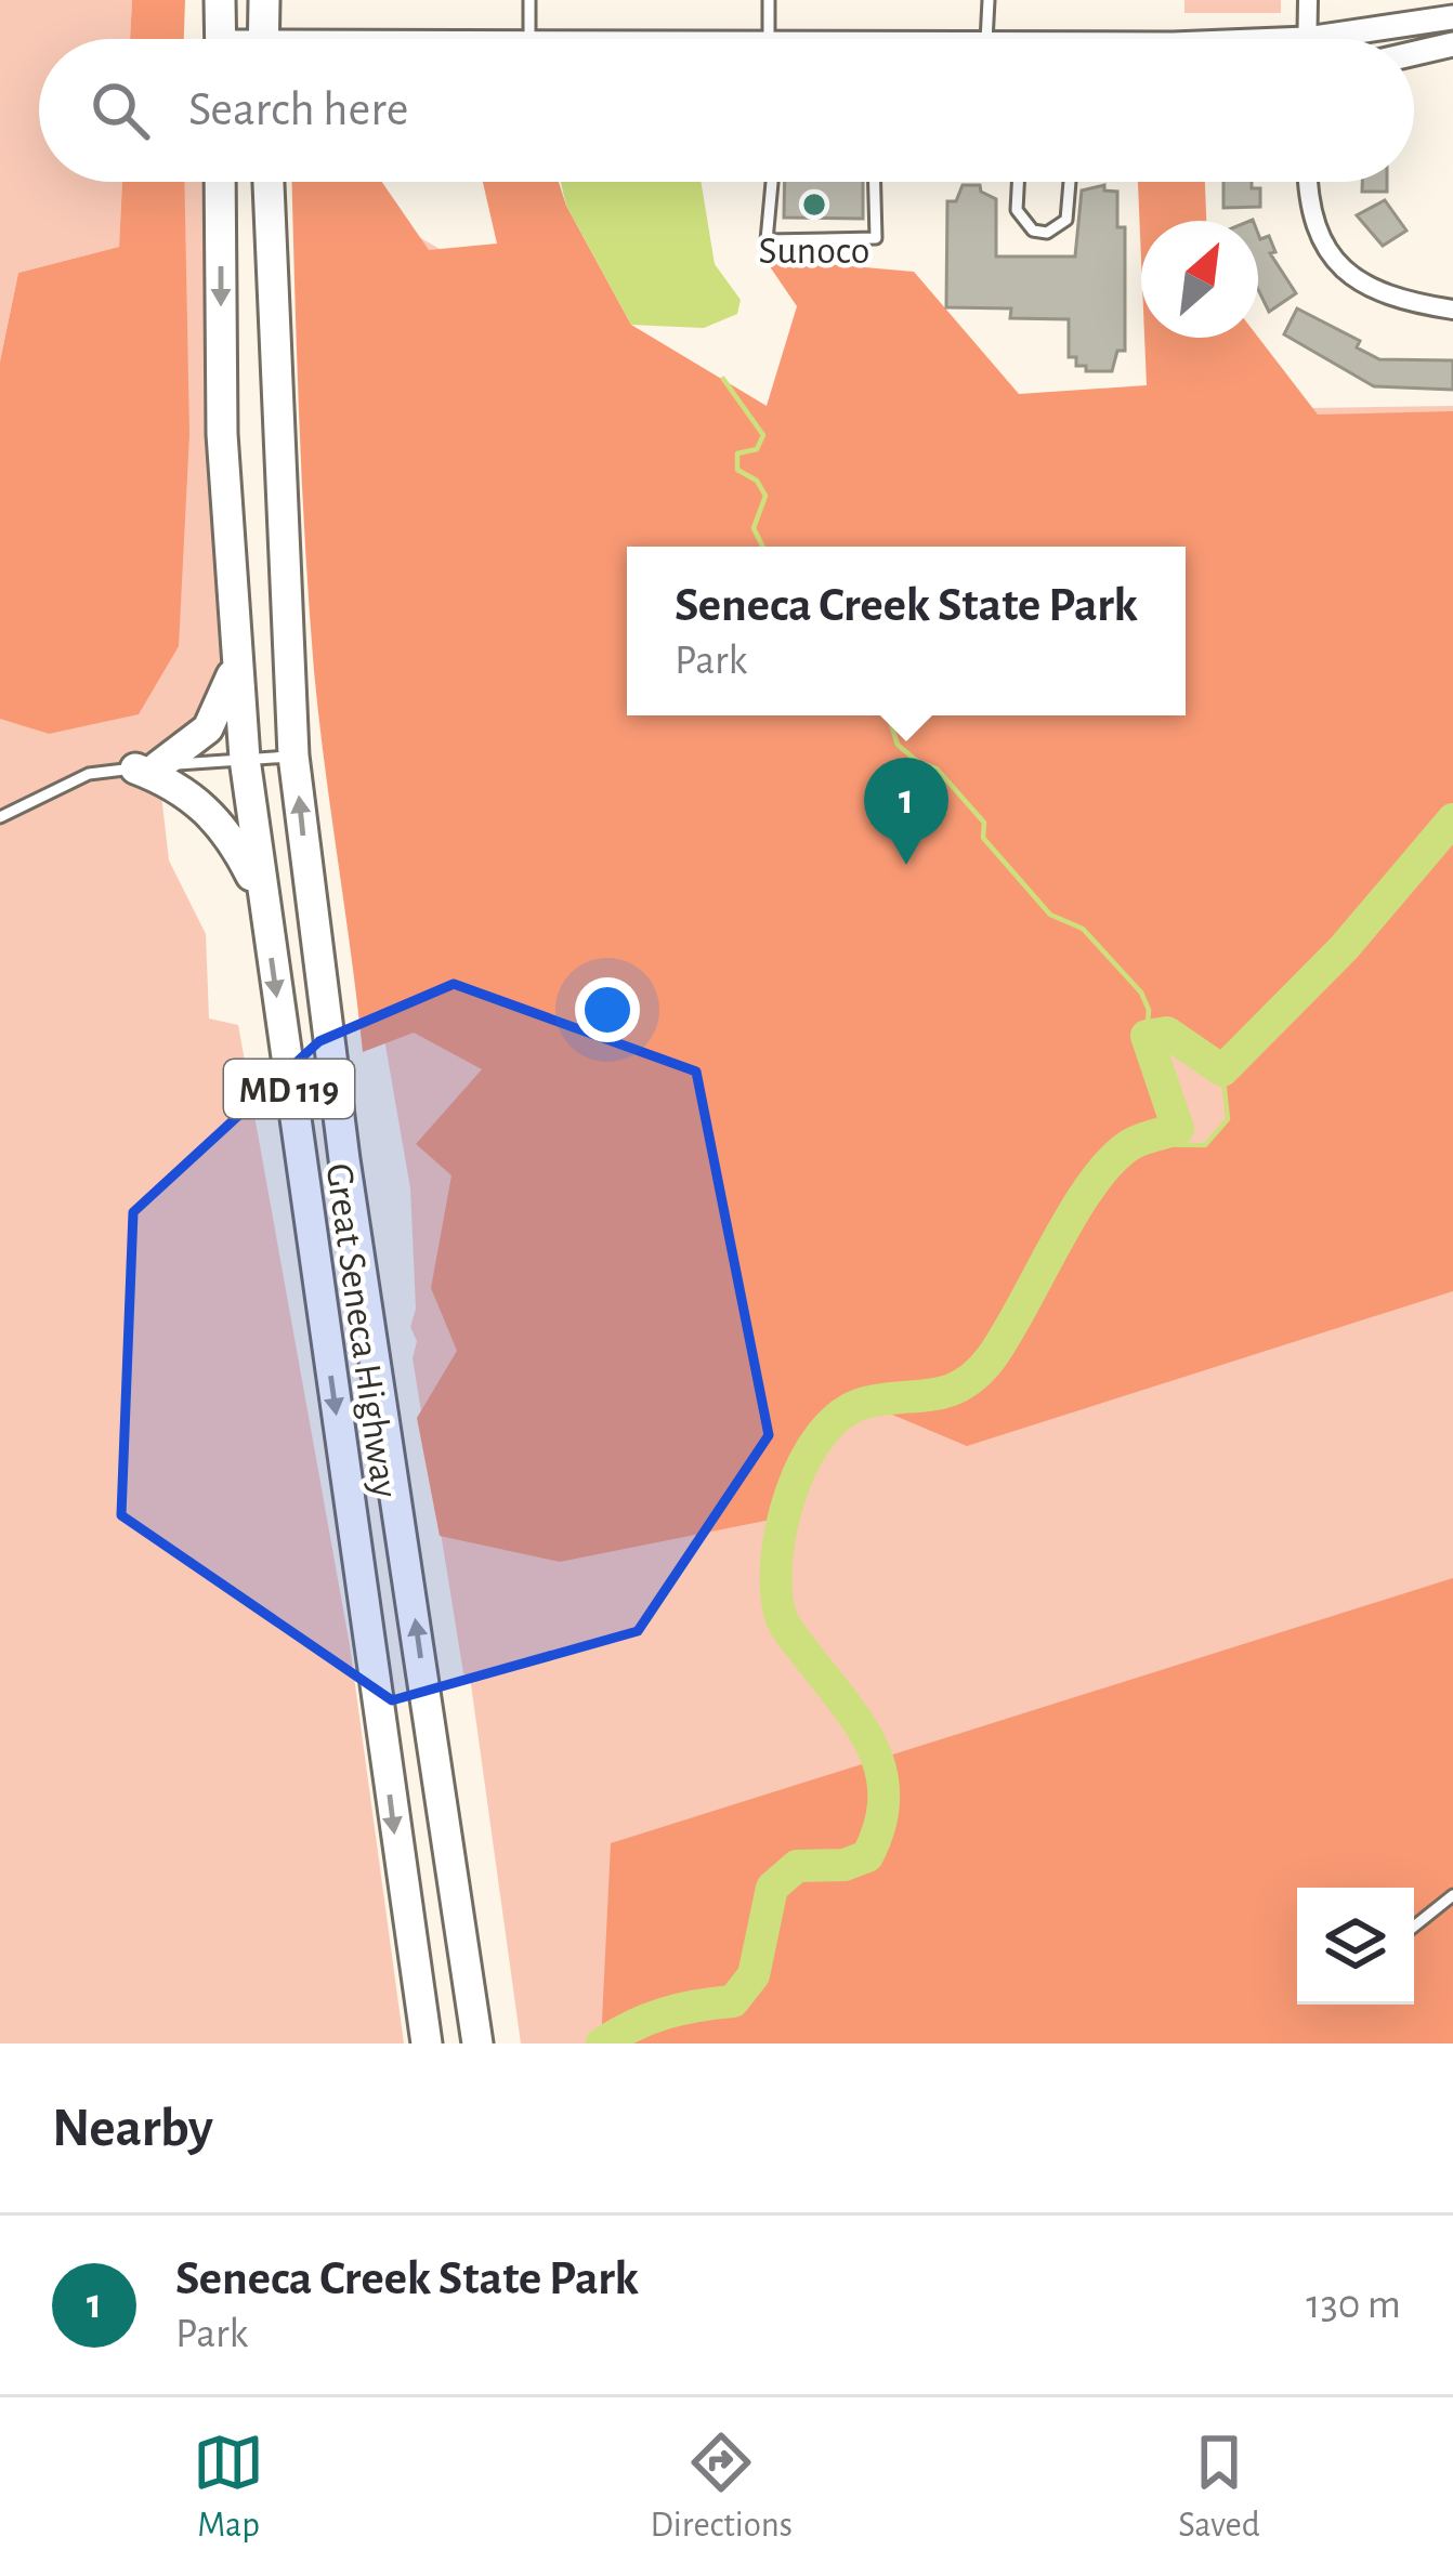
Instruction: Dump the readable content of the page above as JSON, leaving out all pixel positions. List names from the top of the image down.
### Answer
{
  "streets": {
    "main road": ["MD 119", "Great Seneca Highway"]
  },
  "places": ["Sunoco"],
  "north": "top right",
  "page": {
    "search": "Search here",
    "popup": ["Seneca Creek State Park", "Park"],
    "pins": "1",
    "heading": "Nearby",
    "list": [
      {
        "mark": "1",
        "name": "Seneca Creek State Park",
        "note": "Park",
        "value": "130 m"
      }
    ],
    "nav": ["Map", "Directions", "Saved"]
  }
}
